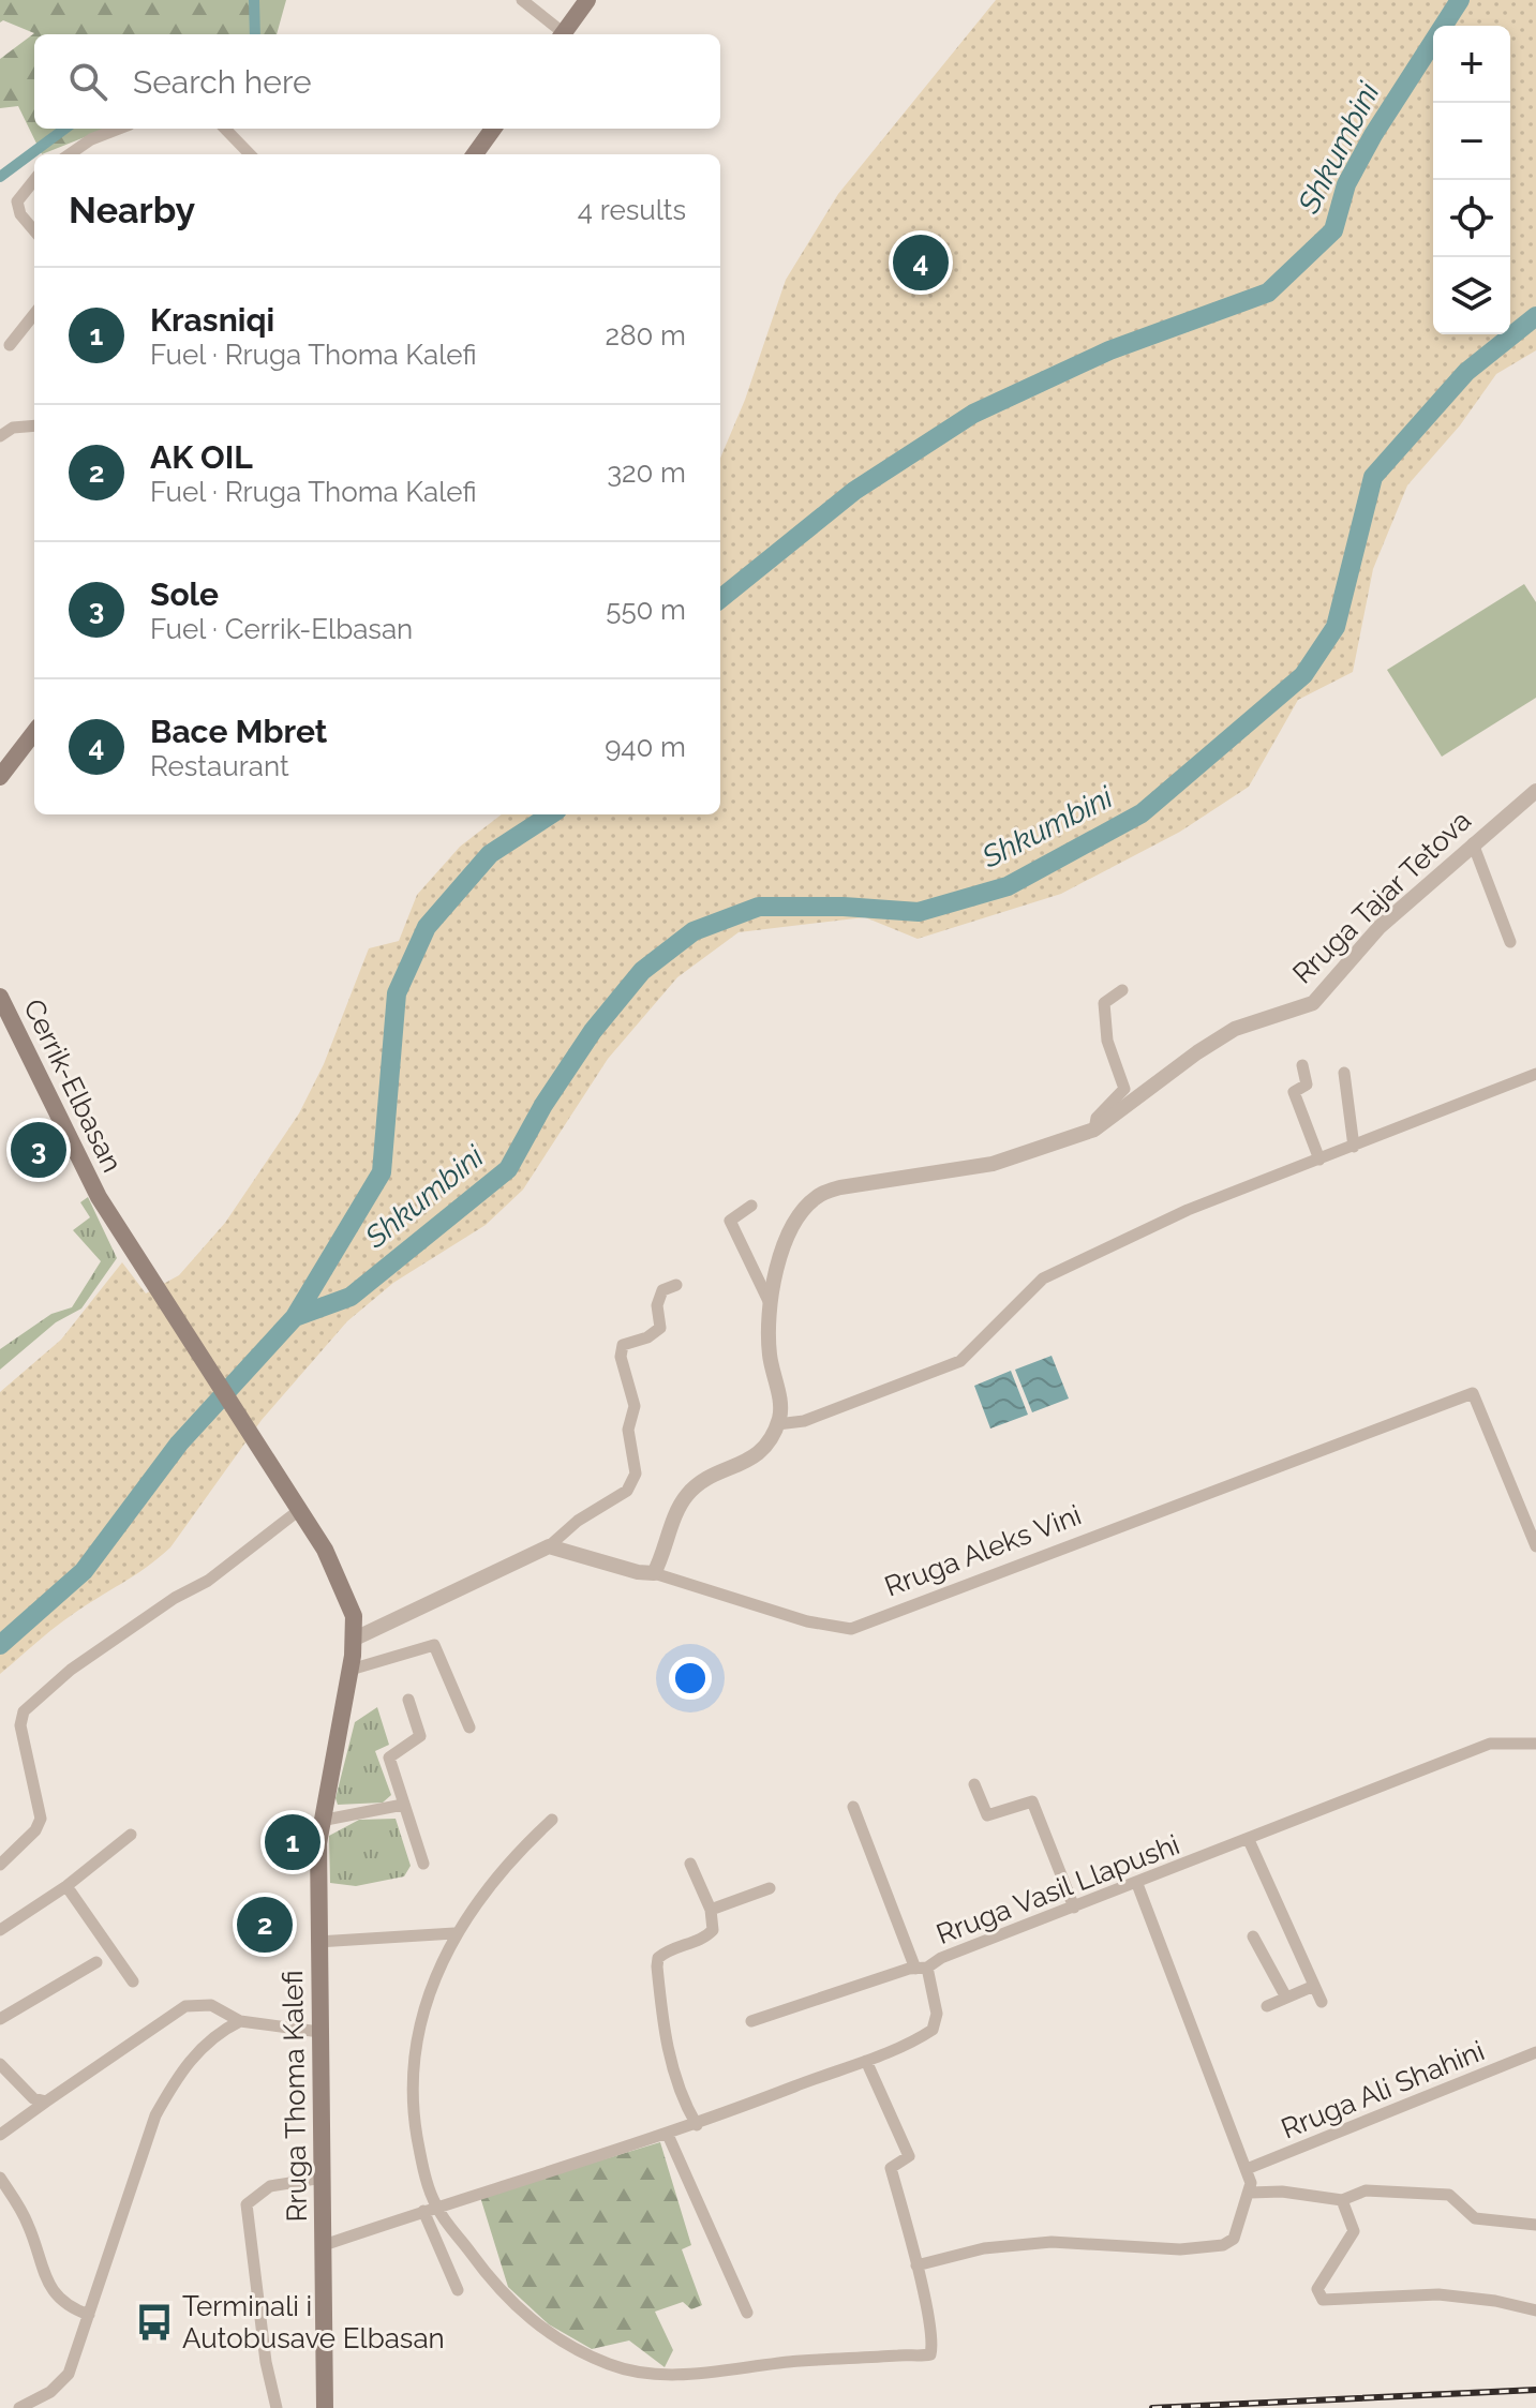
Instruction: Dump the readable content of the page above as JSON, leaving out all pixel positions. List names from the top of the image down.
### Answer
{
  "streets": {
    "main road": ["Cerrik-Elbasan", "Rruga Thoma Kalefi"],
    "street": [
      "Rruga Tajar Tetova",
      "Rruga Aleks Vini",
      "Rruga Vasil Llapushi",
      "Rruga Ali Shahini"
    ]
  },
  "crossings": [
    ["Cerrik-Elbasan", "Rruga Thoma Kalefi"],
    ["Rruga Vasil Llapushi", "Rruga Thoma Kalefi"]
  ],
  "water": ["Shkumbini"],
  "places": {
    "bus stop": ["Terminali i Autobusave Elbasan"]
  },
  "page": {
    "map_buttons": ["+", "−"],
    "search": "Search here",
    "heading": ["Nearby", "4 results"],
    "pins": [
      "4",
      "3",
      "1",
      "2"
    ],
    "list": [
      {
        "mark": "1",
        "name": "Krasniqi",
        "note": "Fuel · Rruga Thoma Kalefi",
        "value": "280 m"
      },
      {
        "mark": "2",
        "name": "AK OIL",
        "note": "Fuel · Rruga Thoma Kalefi",
        "value": "320 m"
      },
      {
        "mark": "3",
        "name": "Sole",
        "note": "Fuel · Cerrik-Elbasan",
        "value": "550 m"
      },
      {
        "mark": "4",
        "name": "Bace Mbret",
        "note": "Restaurant",
        "value": "940 m"
      }
    ]
  }
}
